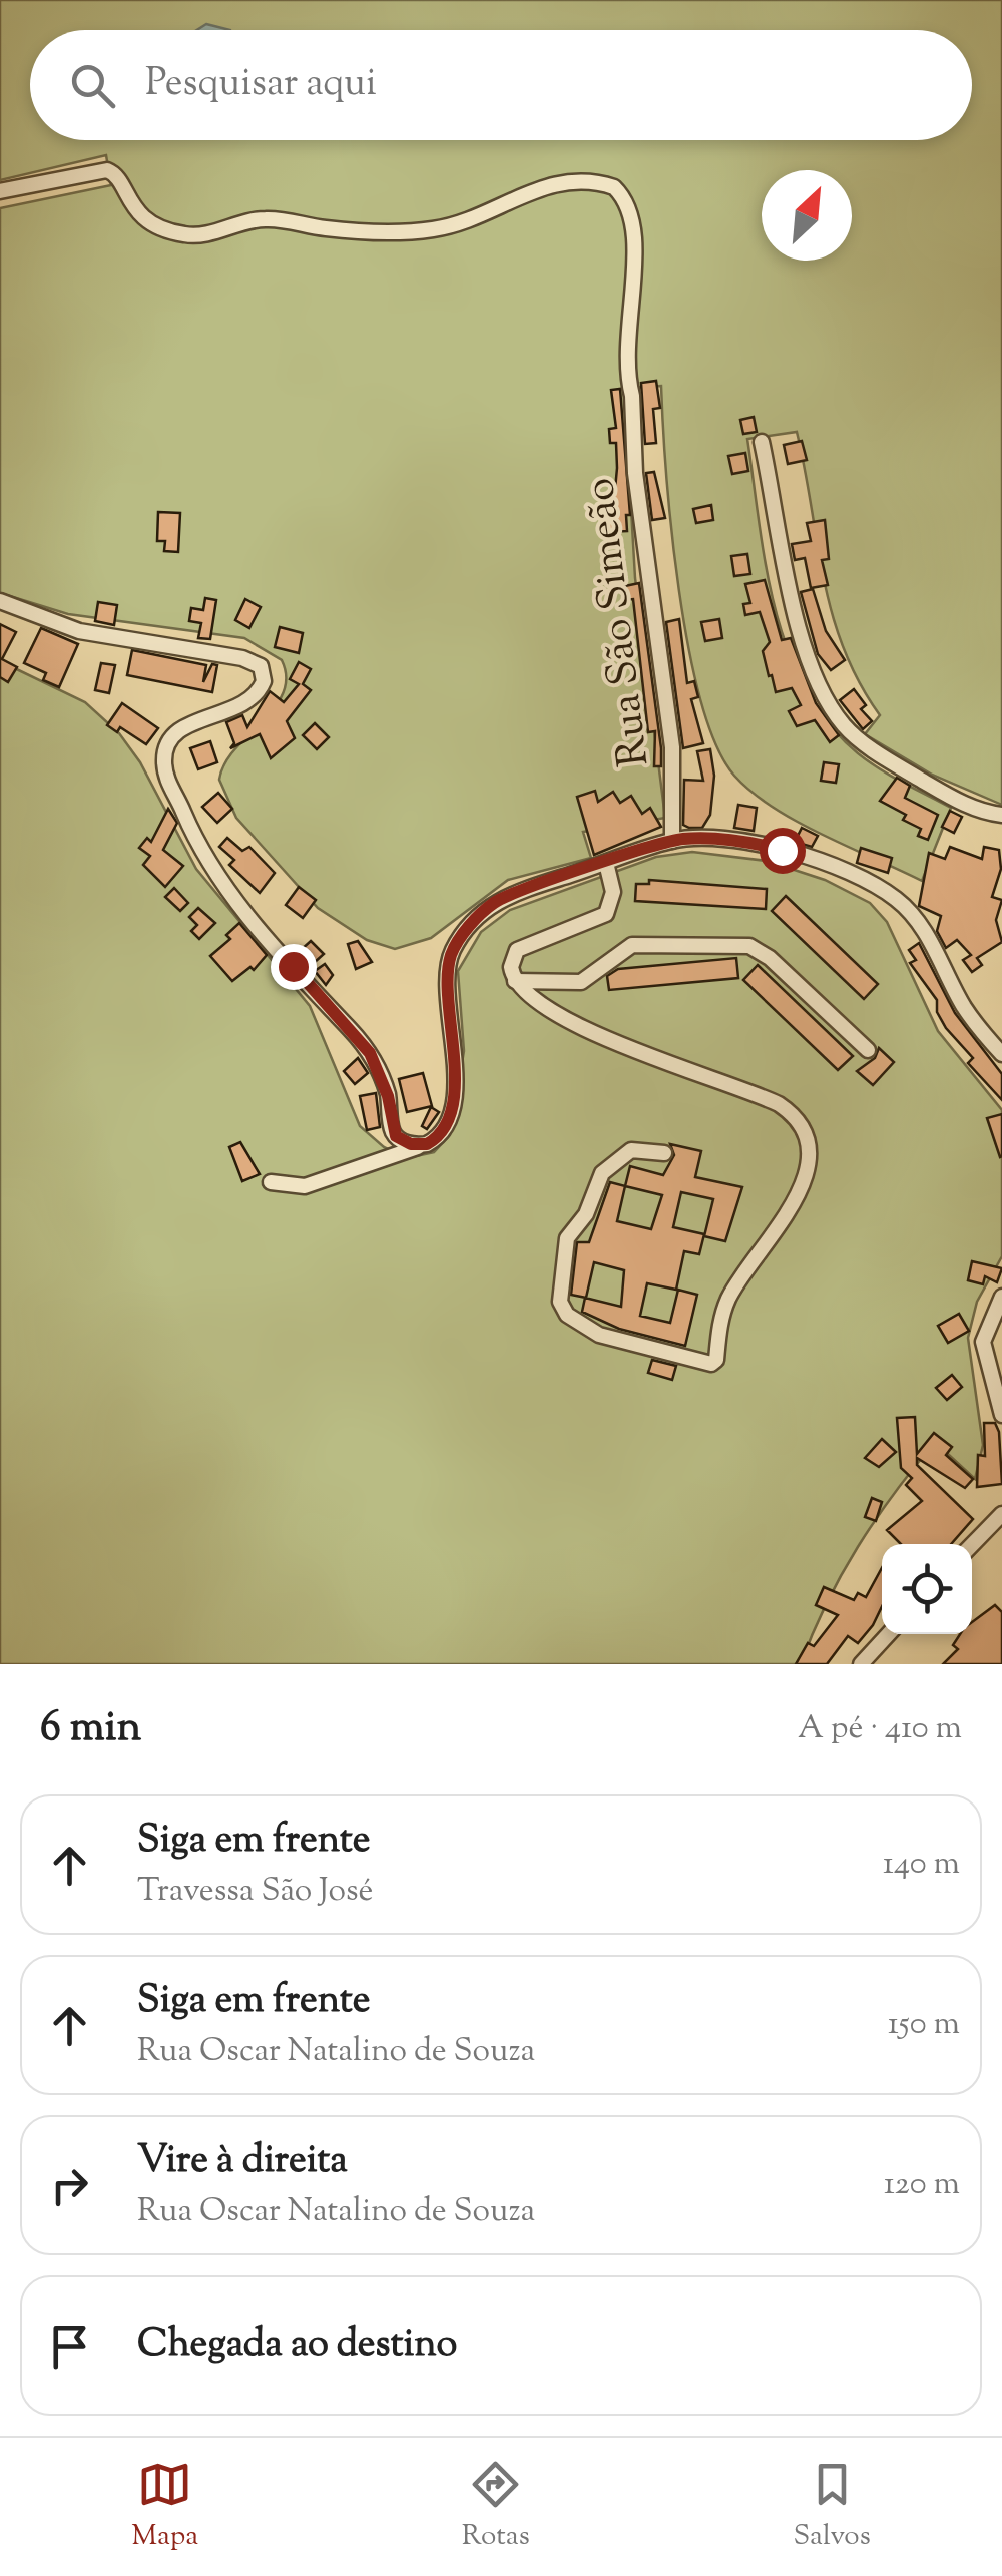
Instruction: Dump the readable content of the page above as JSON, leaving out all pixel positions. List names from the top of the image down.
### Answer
{
  "streets": {
    "street": ["Rua São Simeão"]
  },
  "north": "top right",
  "page": {
    "search": "Pesquisar aqui",
    "heading": ["6 min", "A pé · 410 m"],
    "list": [
      ["Siga em frente", "Travessa São José", "140 m"],
      ["Siga em frente", "Rua Oscar Natalino de Souza", "150 m"],
      ["Vire à direita", "Rua Oscar Natalino de Souza", "120 m"],
      "Chegada ao destino"
    ],
    "nav": ["Mapa", "Rotas", "Salvos"]
  }
}
